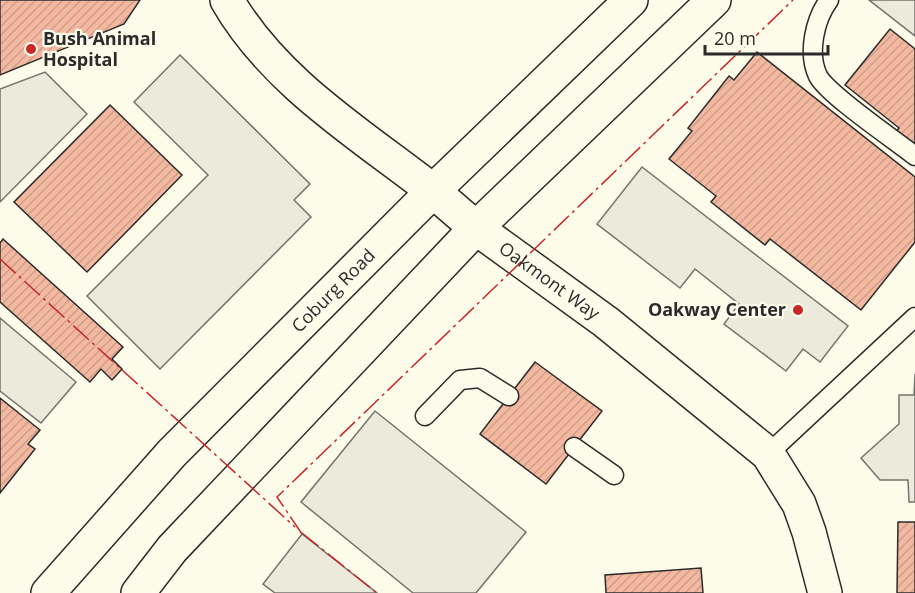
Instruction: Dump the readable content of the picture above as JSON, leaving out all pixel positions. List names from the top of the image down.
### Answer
{
  "streets": {
    "main road": ["Oakmont Way", "Coburg Road"]
  },
  "crossings": [
    ["Oakmont Way", "Coburg Road"]
  ],
  "places": ["Bush Animal Hospital", "Oakway Center"],
  "scale_bar": "20 m"
}
